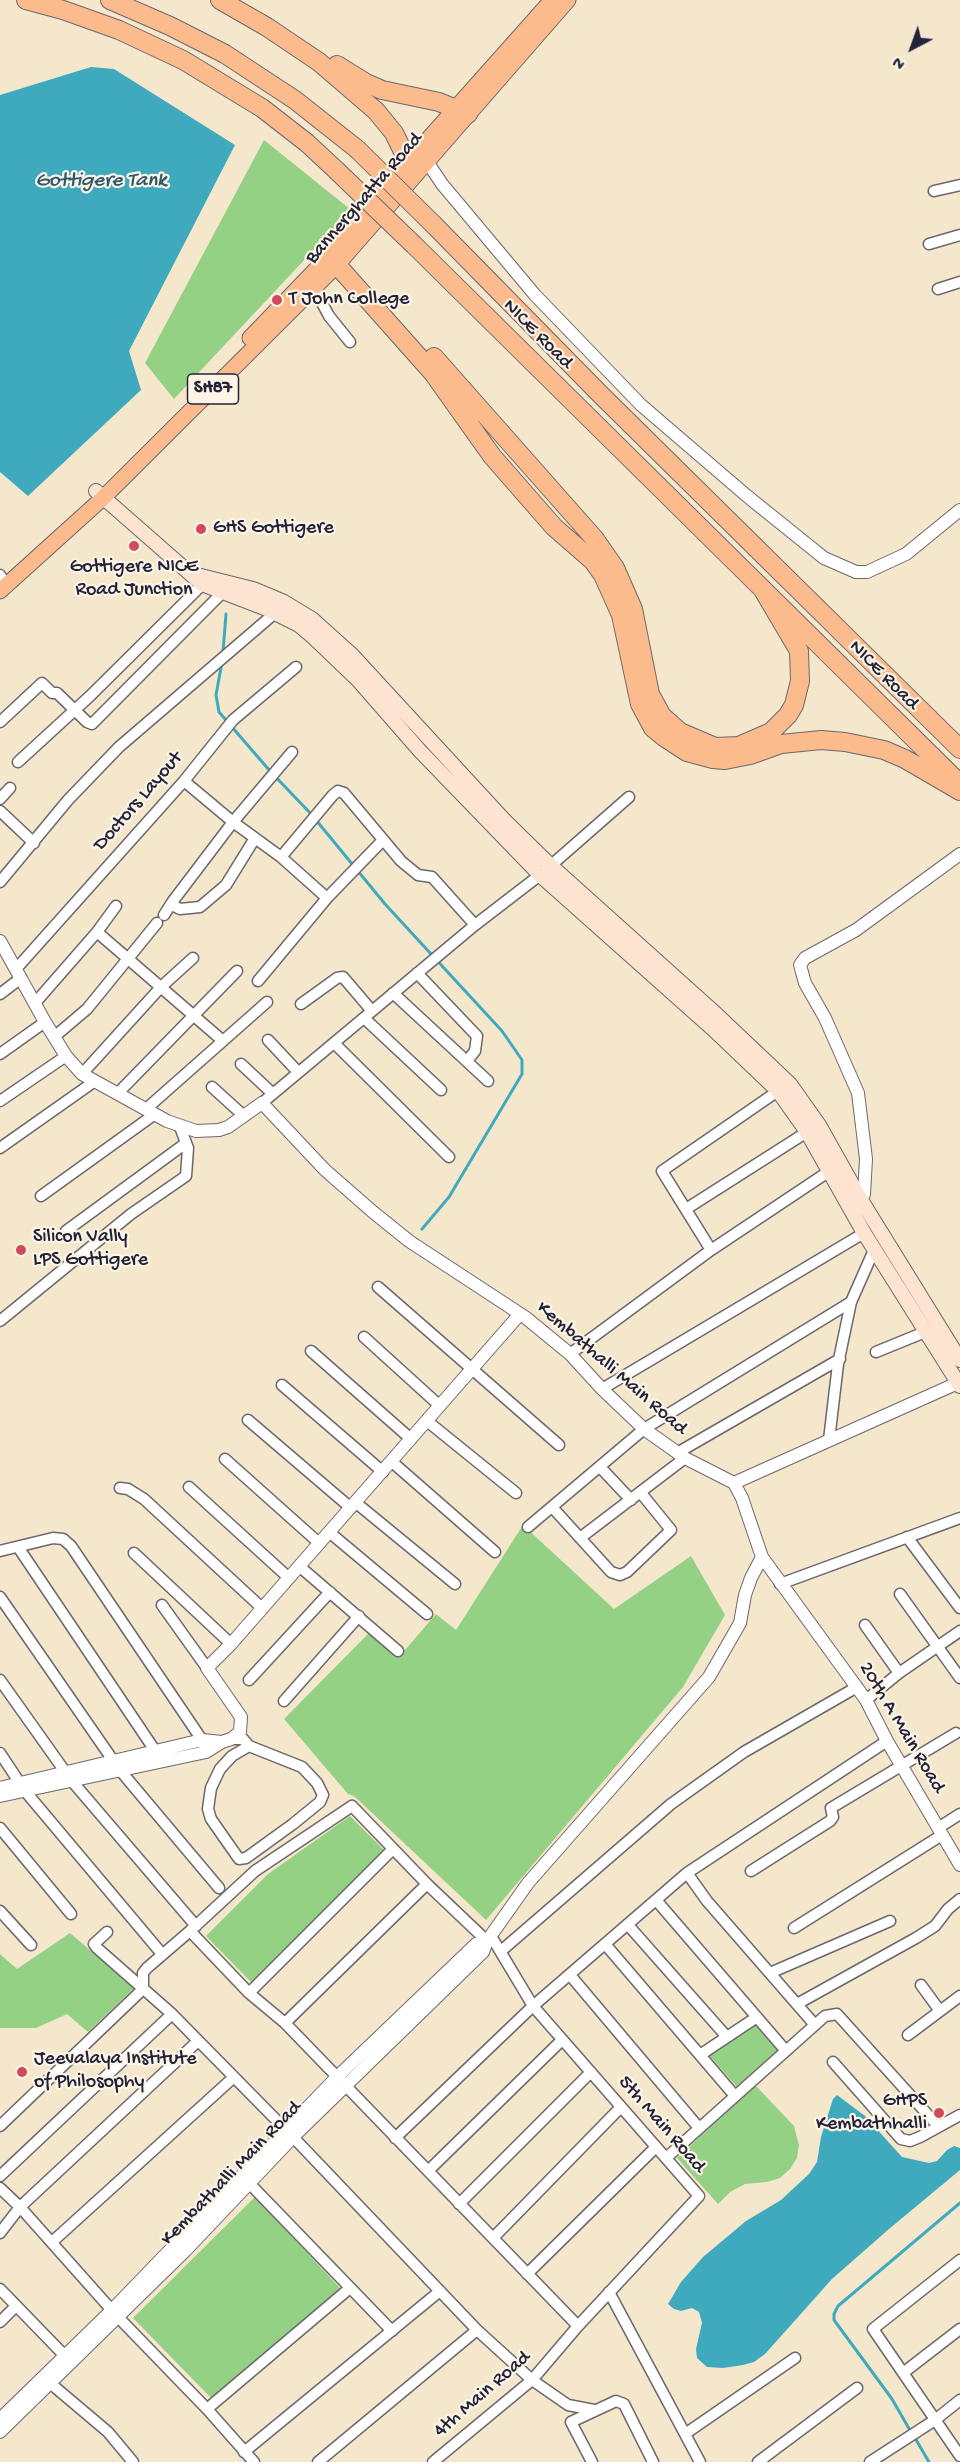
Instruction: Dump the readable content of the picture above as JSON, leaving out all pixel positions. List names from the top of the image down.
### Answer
{
  "streets": {
    "highway": ["NICE Road"],
    "main road": ["Bannerghatta Road", "SH87"],
    "street": [
      "Doctors Layout",
      "Kembathalli Main Road",
      "20th A Main Road",
      "5th Main Road",
      "4th Main Road"
    ]
  },
  "crossings": [
    ["Kembathalli Main Road", "20th A Main Road"],
    ["Kembathalli Main Road", "5th Main Road"],
    ["5th Main Road", "4th Main Road"]
  ],
  "water": ["Gottigere Tank"],
  "places": [
    "T John College",
    "GHS Gottigere",
    "Gottigere NICE Road Junction",
    "Silicon Vally LPS Gottigere",
    "Jeevalaya Institute of Philosophy",
    "GHPS Kembathhalli"
  ],
  "north": "bottom left"
}
